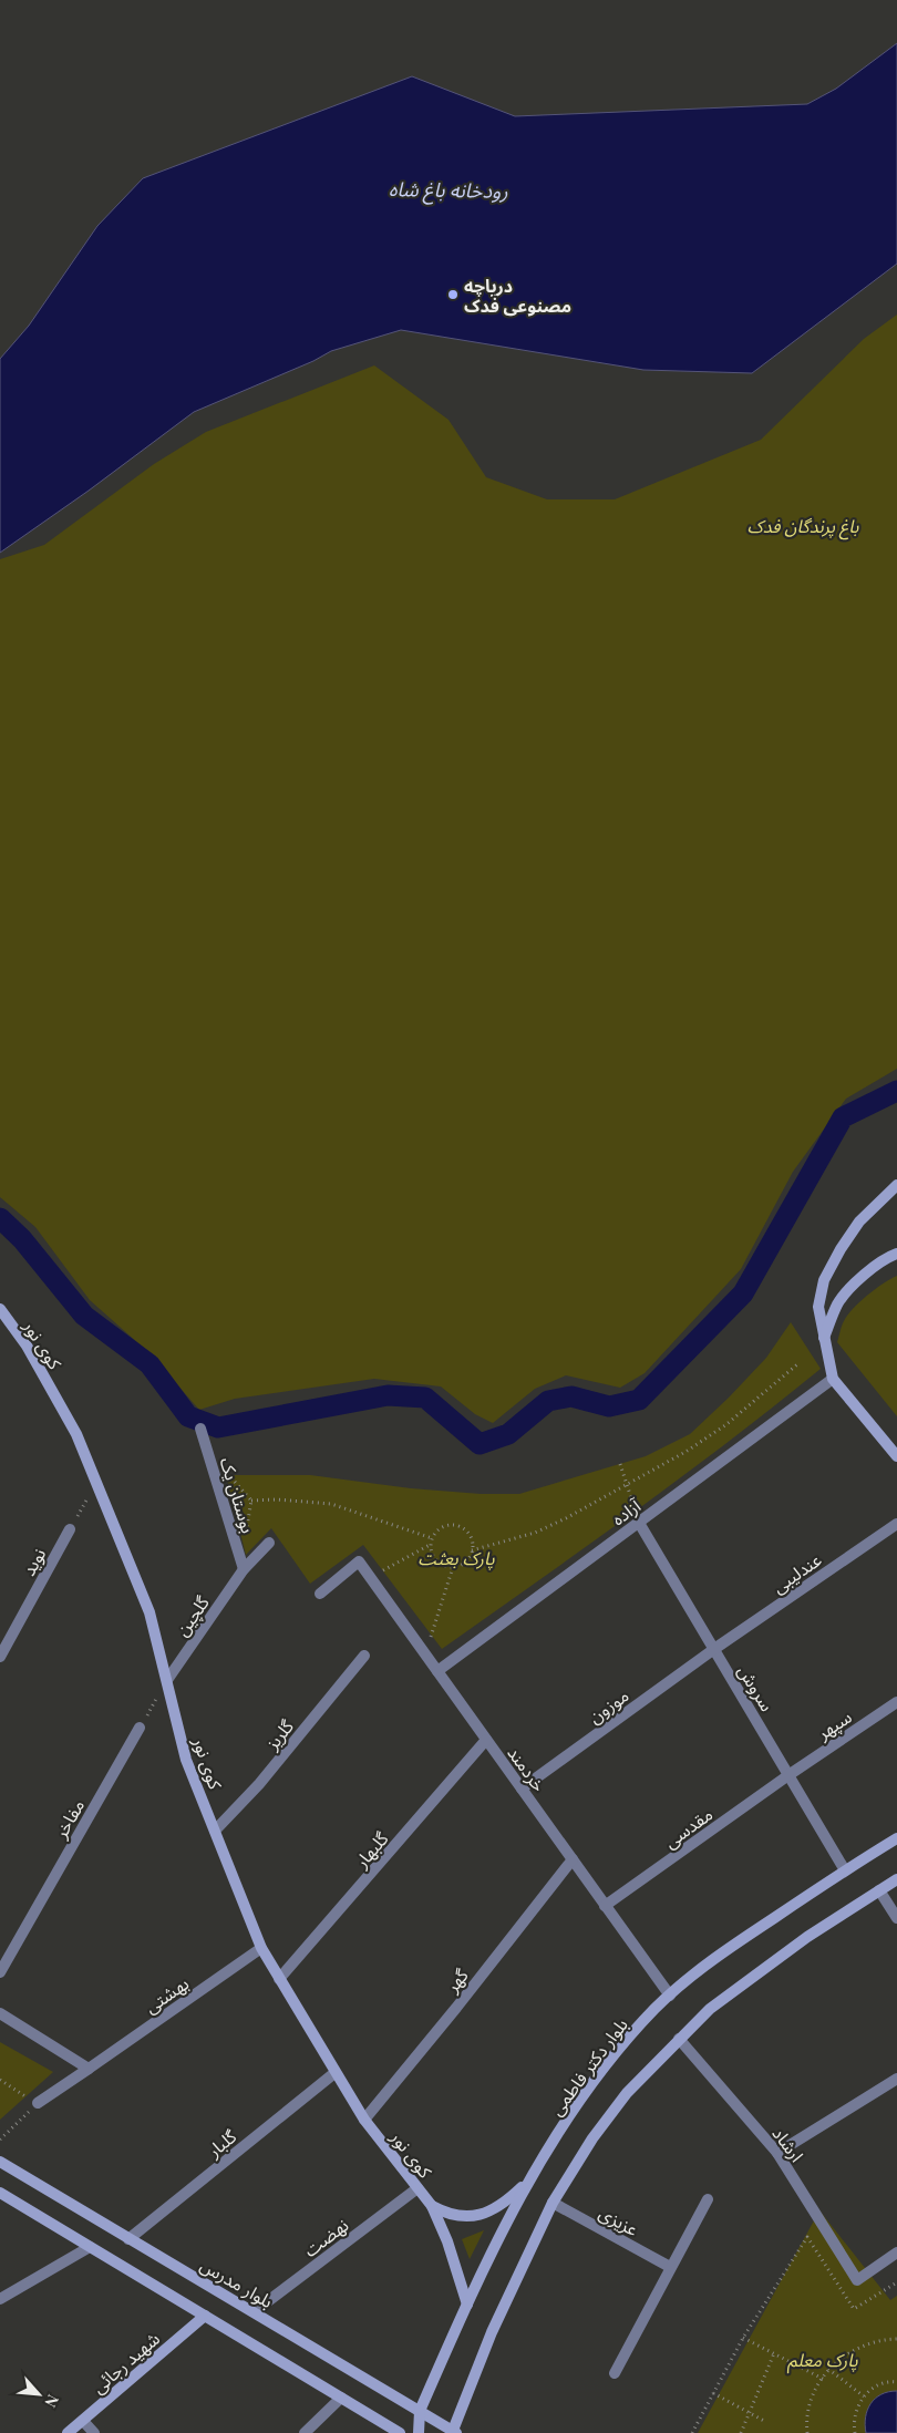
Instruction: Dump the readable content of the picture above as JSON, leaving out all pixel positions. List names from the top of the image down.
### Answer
{
  "streets": {
    "main road": [
      "کوی نور",
      "بلوار دکتر فاطمی",
      "بلوار مدرس",
      "شهید رجائی"
    ],
    "street": [
      "بوستان یک",
      "آزاده",
      "نوید",
      "عندلیبی",
      "گلچین",
      "سروش",
      "موزون",
      "سپهر",
      "گلریز",
      "خردمند",
      "مفاخر",
      "مقدسی",
      "گلبهار",
      "گهر",
      "بهشتی",
      "گلبار",
      "ارشاد",
      "عزیزی",
      "نهضت"
    ]
  },
  "crossings": [
    ["کوی نور", "گلچین"],
    ["کوی نور", "گلریز"],
    ["کوی نور", "گلبهار"],
    ["کوی نور", "گهر"],
    ["کوی نور", "بهشتی"],
    ["کوی نور", "بلوار دکتر فاطمی"],
    ["کوی نور", "گلبار"],
    ["کوی نور", "نهضت"],
    ["بوستان یک", "گلچین"],
    ["آزاده", "سروش"],
    ["آزاده", "خردمند"],
    ["عندلیبی", "سروش"],
    ["عندلیبی", "موزون"],
    ["سروش", "موزون"],
    ["سروش", "سپهر"],
    ["سروش", "مقدسی"],
    ["سروش", "بلوار دکتر فاطمی"],
    ["موزون", "خردمند"],
    ["سپهر", "مقدسی"],
    ["خردمند", "مقدسی"],
    ["خردمند", "گلبهار"],
    ["خردمند", "گهر"],
    ["خردمند", "بلوار دکتر فاطمی"],
    ["بلوار دکتر فاطمی", "بلوار مدرس"],
    ["گلبار", "بلوار مدرس"],
    ["نهضت", "بلوار مدرس"]
  ],
  "water": ["رودخانه باغ شاه"],
  "parks": ["باغ پرندگان فدک", "پارک بعثت", "پارک معلم"],
  "places": ["دریاچه مصنوعی فدک"],
  "north": "bottom right"
}
